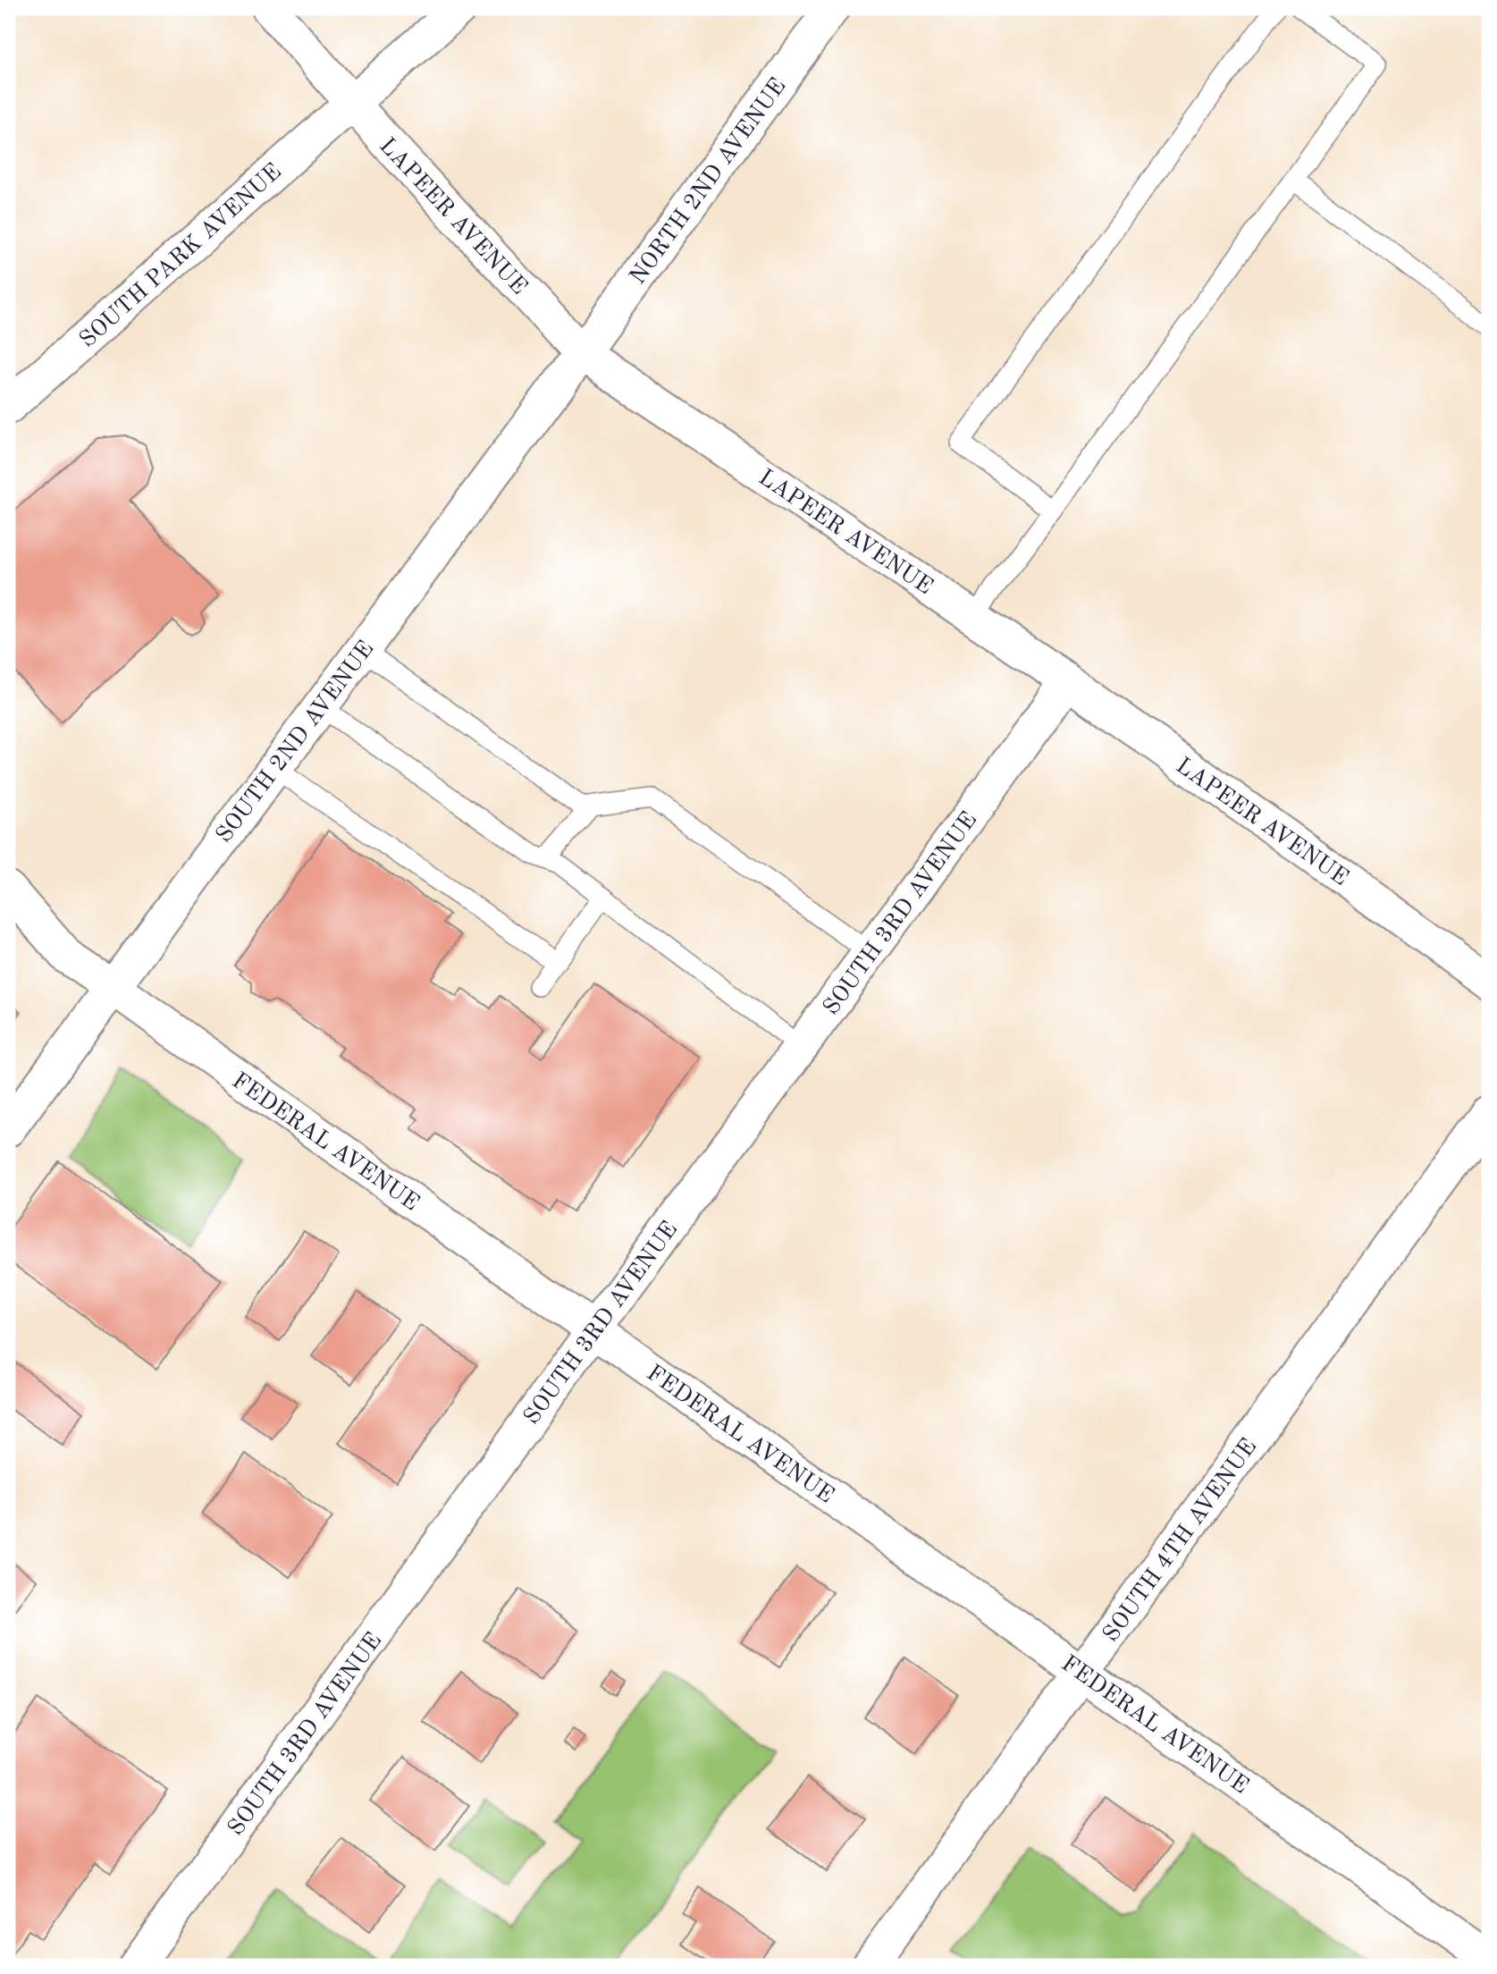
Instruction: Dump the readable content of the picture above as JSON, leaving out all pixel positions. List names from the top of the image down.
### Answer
{
  "streets": {
    "street": [
      "NORTH 2ND AVENUE",
      "LAPEER AVENUE",
      "SOUTH PARK AVENUE",
      "SOUTH 2ND AVENUE",
      "SOUTH 3RD AVENUE",
      "FEDERAL AVENUE",
      "SOUTH 4TH AVENUE"
    ]
  },
  "crossings": [
    ["NORTH 2ND AVENUE", "LAPEER AVENUE"],
    ["NORTH 2ND AVENUE", "SOUTH 2ND AVENUE"],
    ["LAPEER AVENUE", "SOUTH PARK AVENUE"],
    ["LAPEER AVENUE", "SOUTH 2ND AVENUE"],
    ["LAPEER AVENUE", "SOUTH 3RD AVENUE"],
    ["SOUTH 2ND AVENUE", "FEDERAL AVENUE"],
    ["SOUTH 3RD AVENUE", "FEDERAL AVENUE"],
    ["FEDERAL AVENUE", "SOUTH 4TH AVENUE"]
  ]
}
